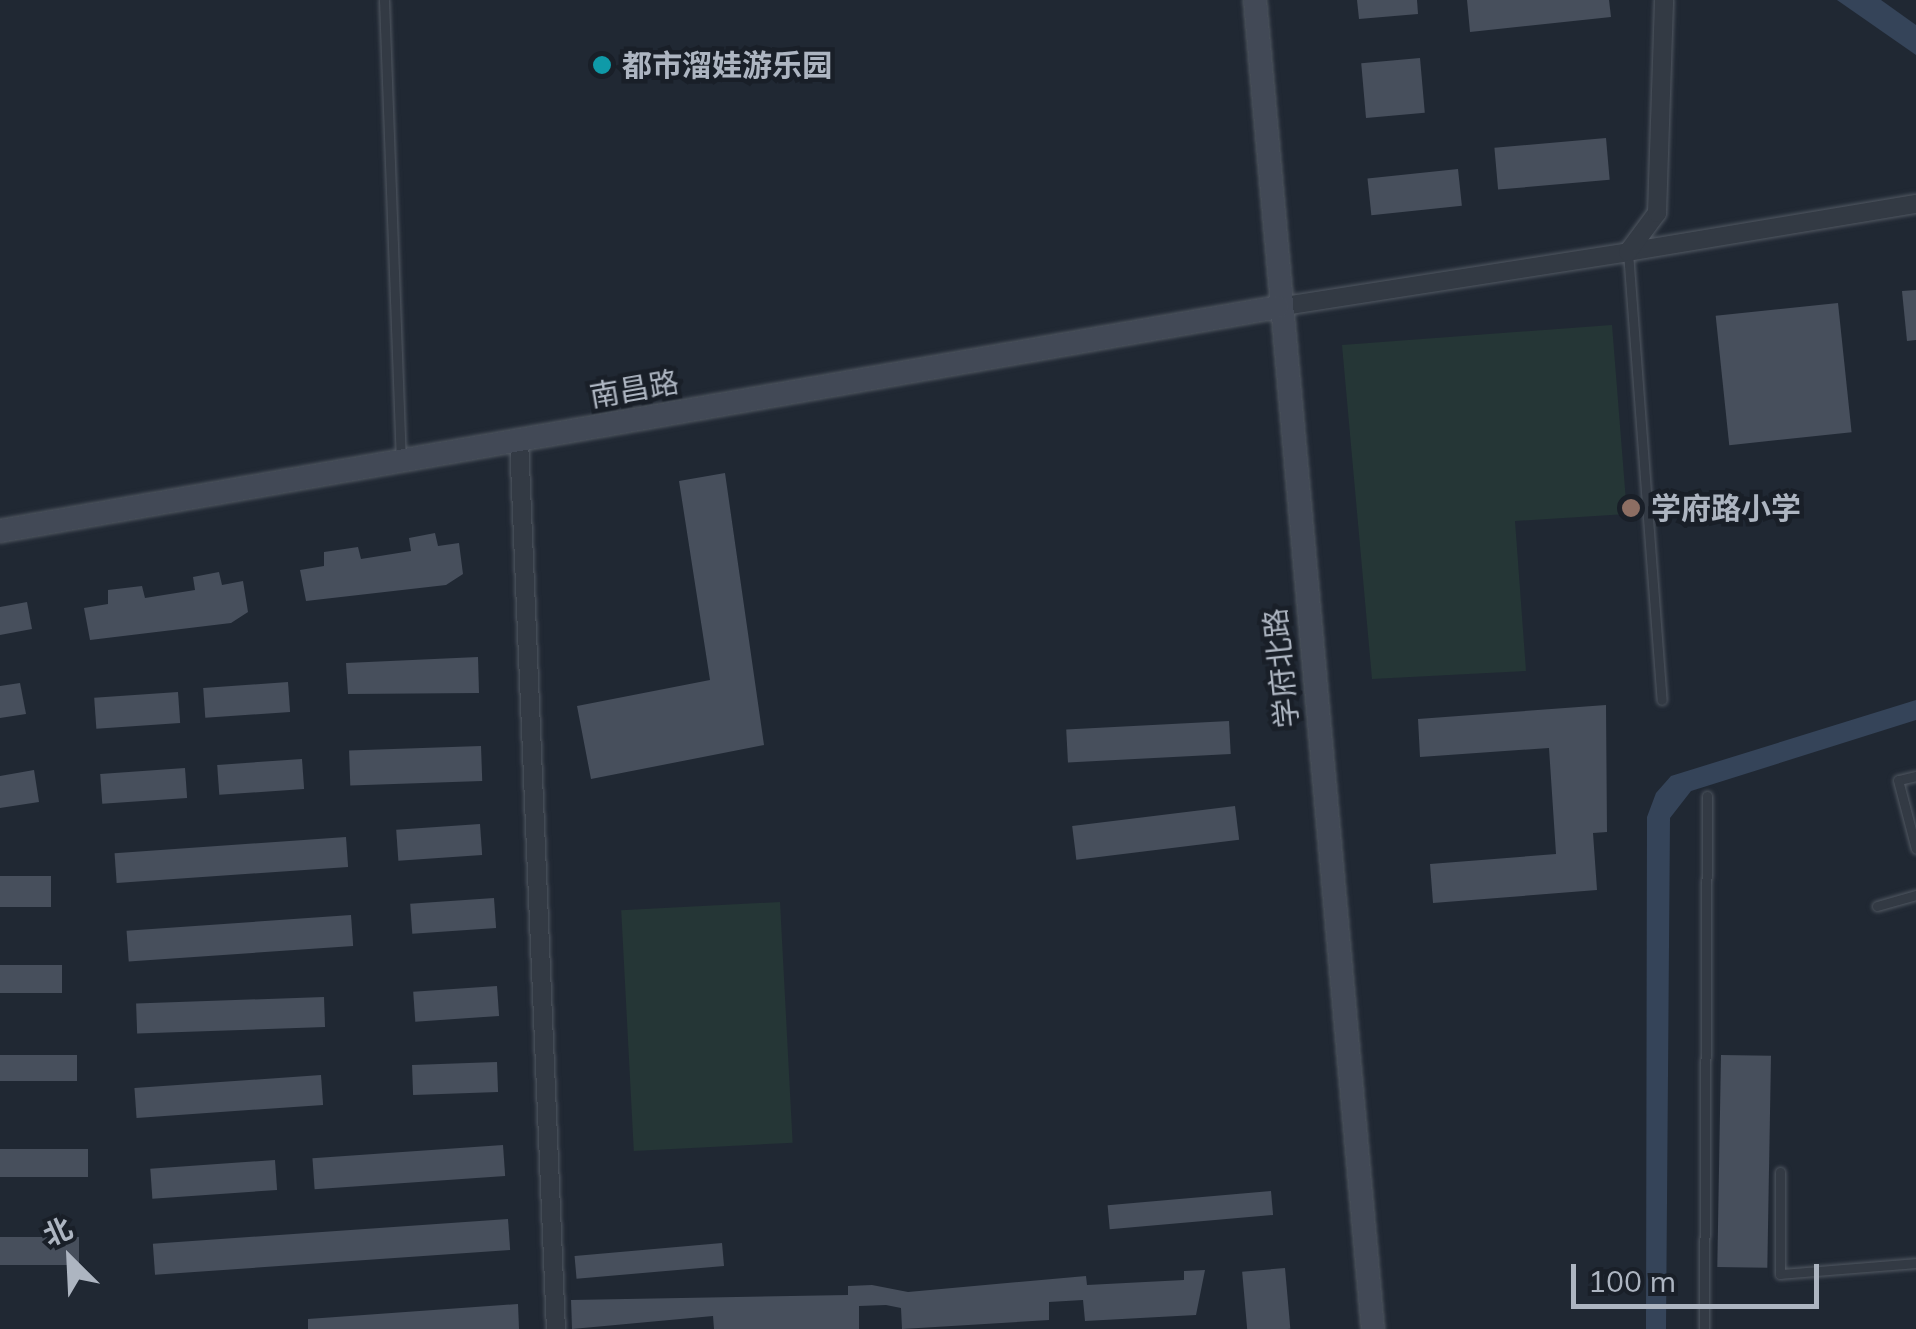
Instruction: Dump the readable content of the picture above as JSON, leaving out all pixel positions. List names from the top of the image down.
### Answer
{
  "streets": {
    "street": ["南昌路", "学府北路"]
  },
  "crossings": [
    ["南昌路", "学府北路"]
  ],
  "places": ["都市溜娃游乐园", "学府路小学"],
  "scale_bar": "100 m",
  "north": "top left"
}
